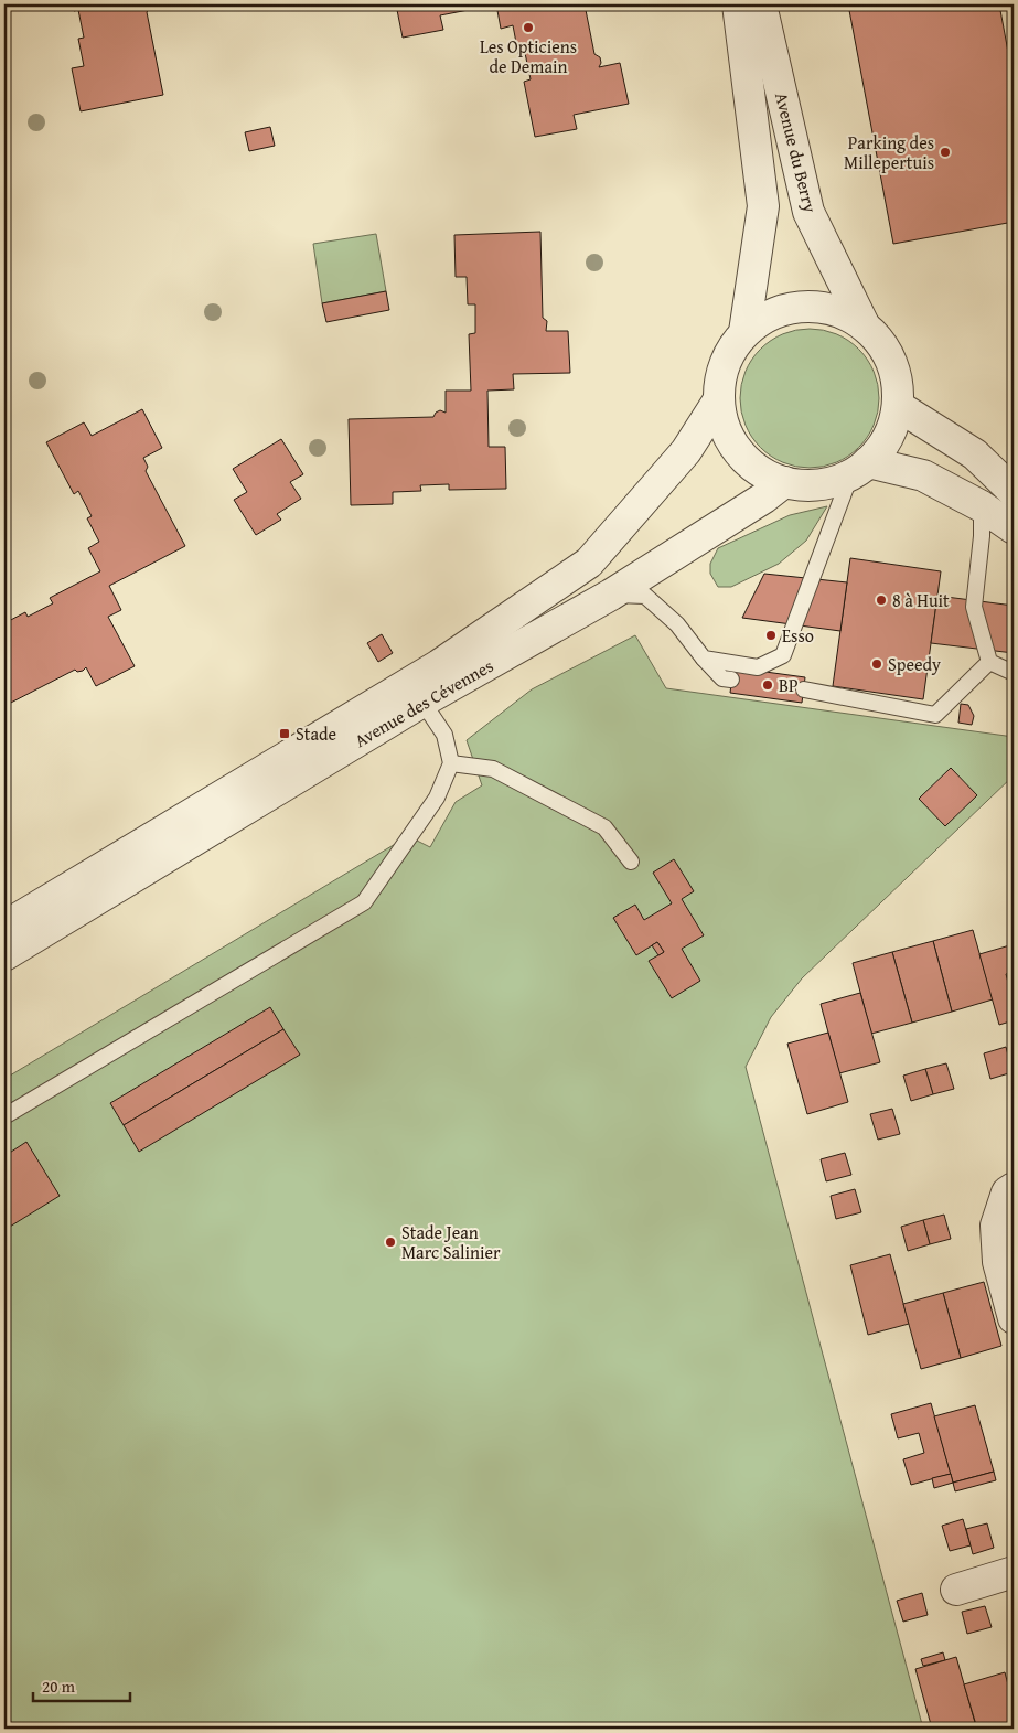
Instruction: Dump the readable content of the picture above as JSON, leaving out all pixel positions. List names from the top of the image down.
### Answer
{
  "streets": {
    "street": ["Avenue du Berry", "Avenue des Cévennes"]
  },
  "crossings": [
    ["Avenue du Berry", "Avenue des Cévennes"]
  ],
  "places": {
    "other": [
      "Les Opticiens de Demain",
      "Parking des Millepertuis",
      "8 à Huit",
      "Esso",
      "Speedy",
      "BP",
      "Stade Jean Marc Salinier"
    ],
    "transit": ["Stade"]
  },
  "scale_bar": "20 m"
}
